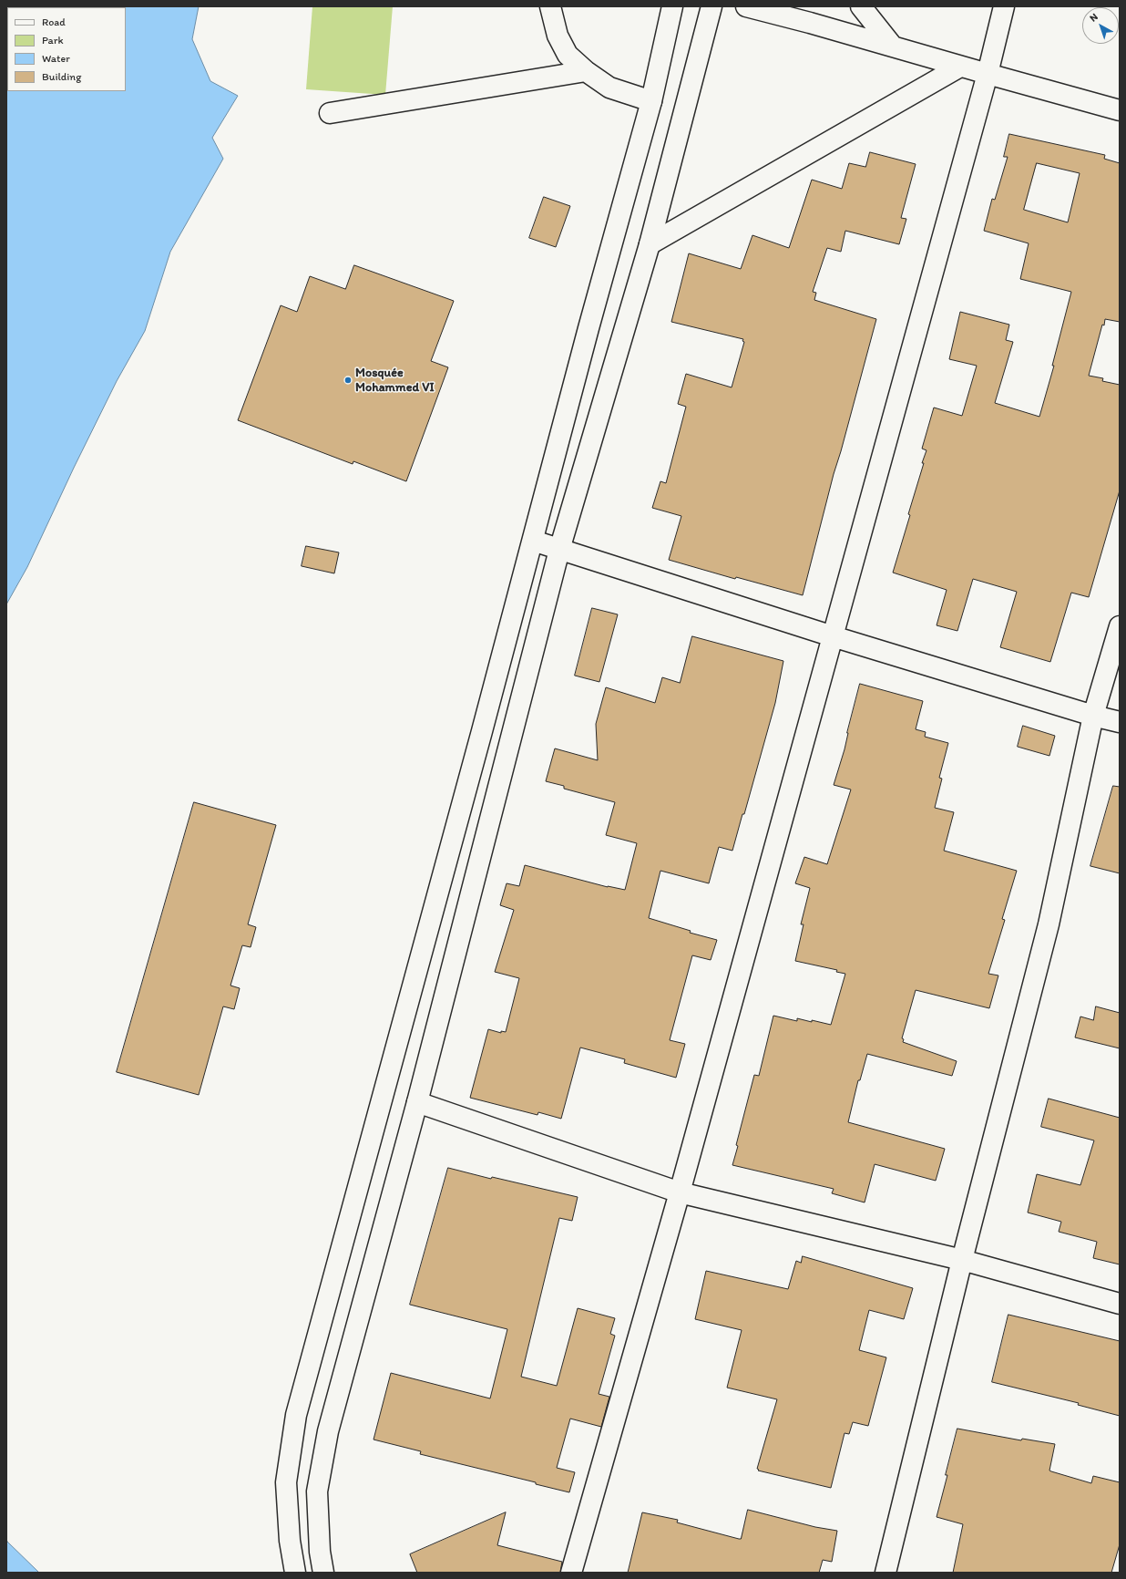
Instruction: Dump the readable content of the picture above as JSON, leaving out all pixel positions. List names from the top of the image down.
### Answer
{
  "places": ["Mosquée Mohammed VI"],
  "legend": [
    "Road",
    "Park",
    "Water",
    "Building"
  ],
  "north": "top left"
}
